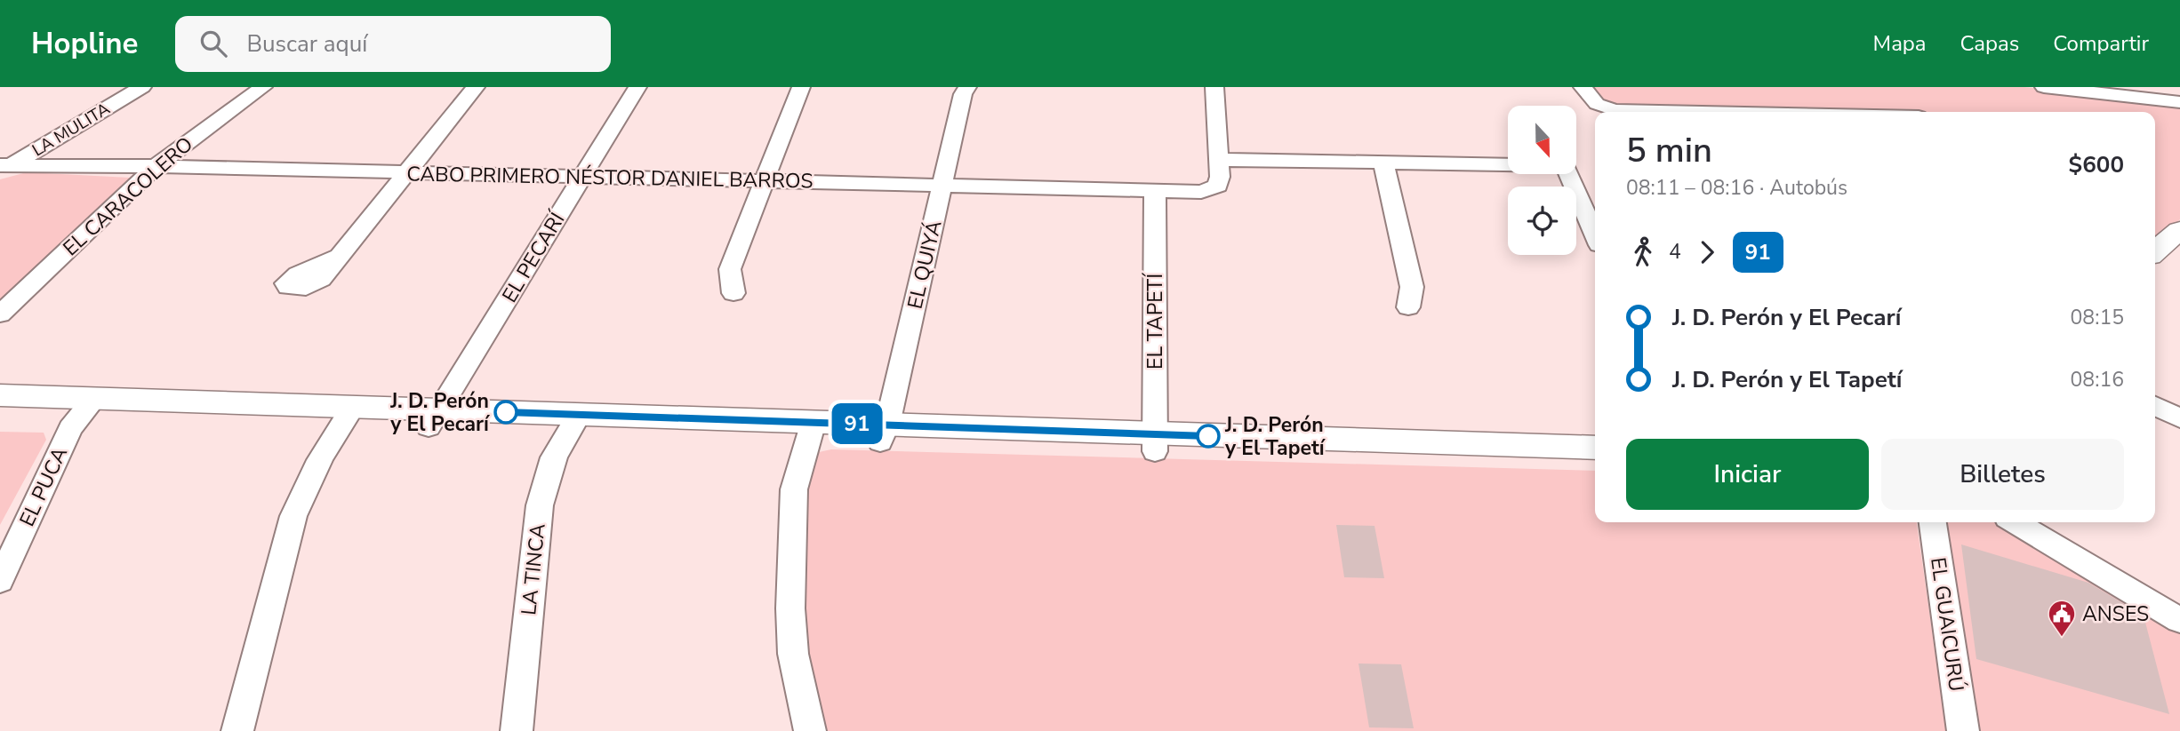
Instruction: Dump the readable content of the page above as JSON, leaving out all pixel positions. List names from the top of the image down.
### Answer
{
  "streets": {
    "street": [
      "LA MULITA",
      "CABO PRIMERO NÉSTOR DANIEL BARROS",
      "EL CARACOLERO",
      "EL PECARÍ",
      "EL QUIYÁ",
      "EL TAPETÍ",
      "EL PUCA",
      "LA TINCA",
      "EL GUAICURÚ"
    ]
  },
  "crossings": [
    ["LA MULITA", "CABO PRIMERO NÉSTOR DANIEL BARROS"],
    ["CABO PRIMERO NÉSTOR DANIEL BARROS", "EL CARACOLERO"],
    ["CABO PRIMERO NÉSTOR DANIEL BARROS", "EL PECARÍ"],
    ["CABO PRIMERO NÉSTOR DANIEL BARROS", "EL QUIYÁ"],
    ["CABO PRIMERO NÉSTOR DANIEL BARROS", "EL TAPETÍ"]
  ],
  "places": {
    "other": ["J. D. Perón y El Pecarí", "J. D. Perón y El Tapetí"],
    "public building": ["ANSES"]
  },
  "lines": ["bus line 91"],
  "north": "bottom",
  "page": {
    "header": "Hopline",
    "search": "Buscar aquí",
    "nav": ["Mapa", "Capas", "Compartir"],
    "on_map": "91",
    "heading": ["5 min", "08:11 – 08:16 · Autobús", "$600"],
    "legs": ["4", "91"],
    "list": [
      {
        "name": "J. D. Perón y El Pecarí",
        "value": "08:15"
      },
      {
        "name": "J. D. Perón y El Tapetí",
        "value": "08:16"
      }
    ],
    "buttons": ["Iniciar", "Billetes"]
  }
}
